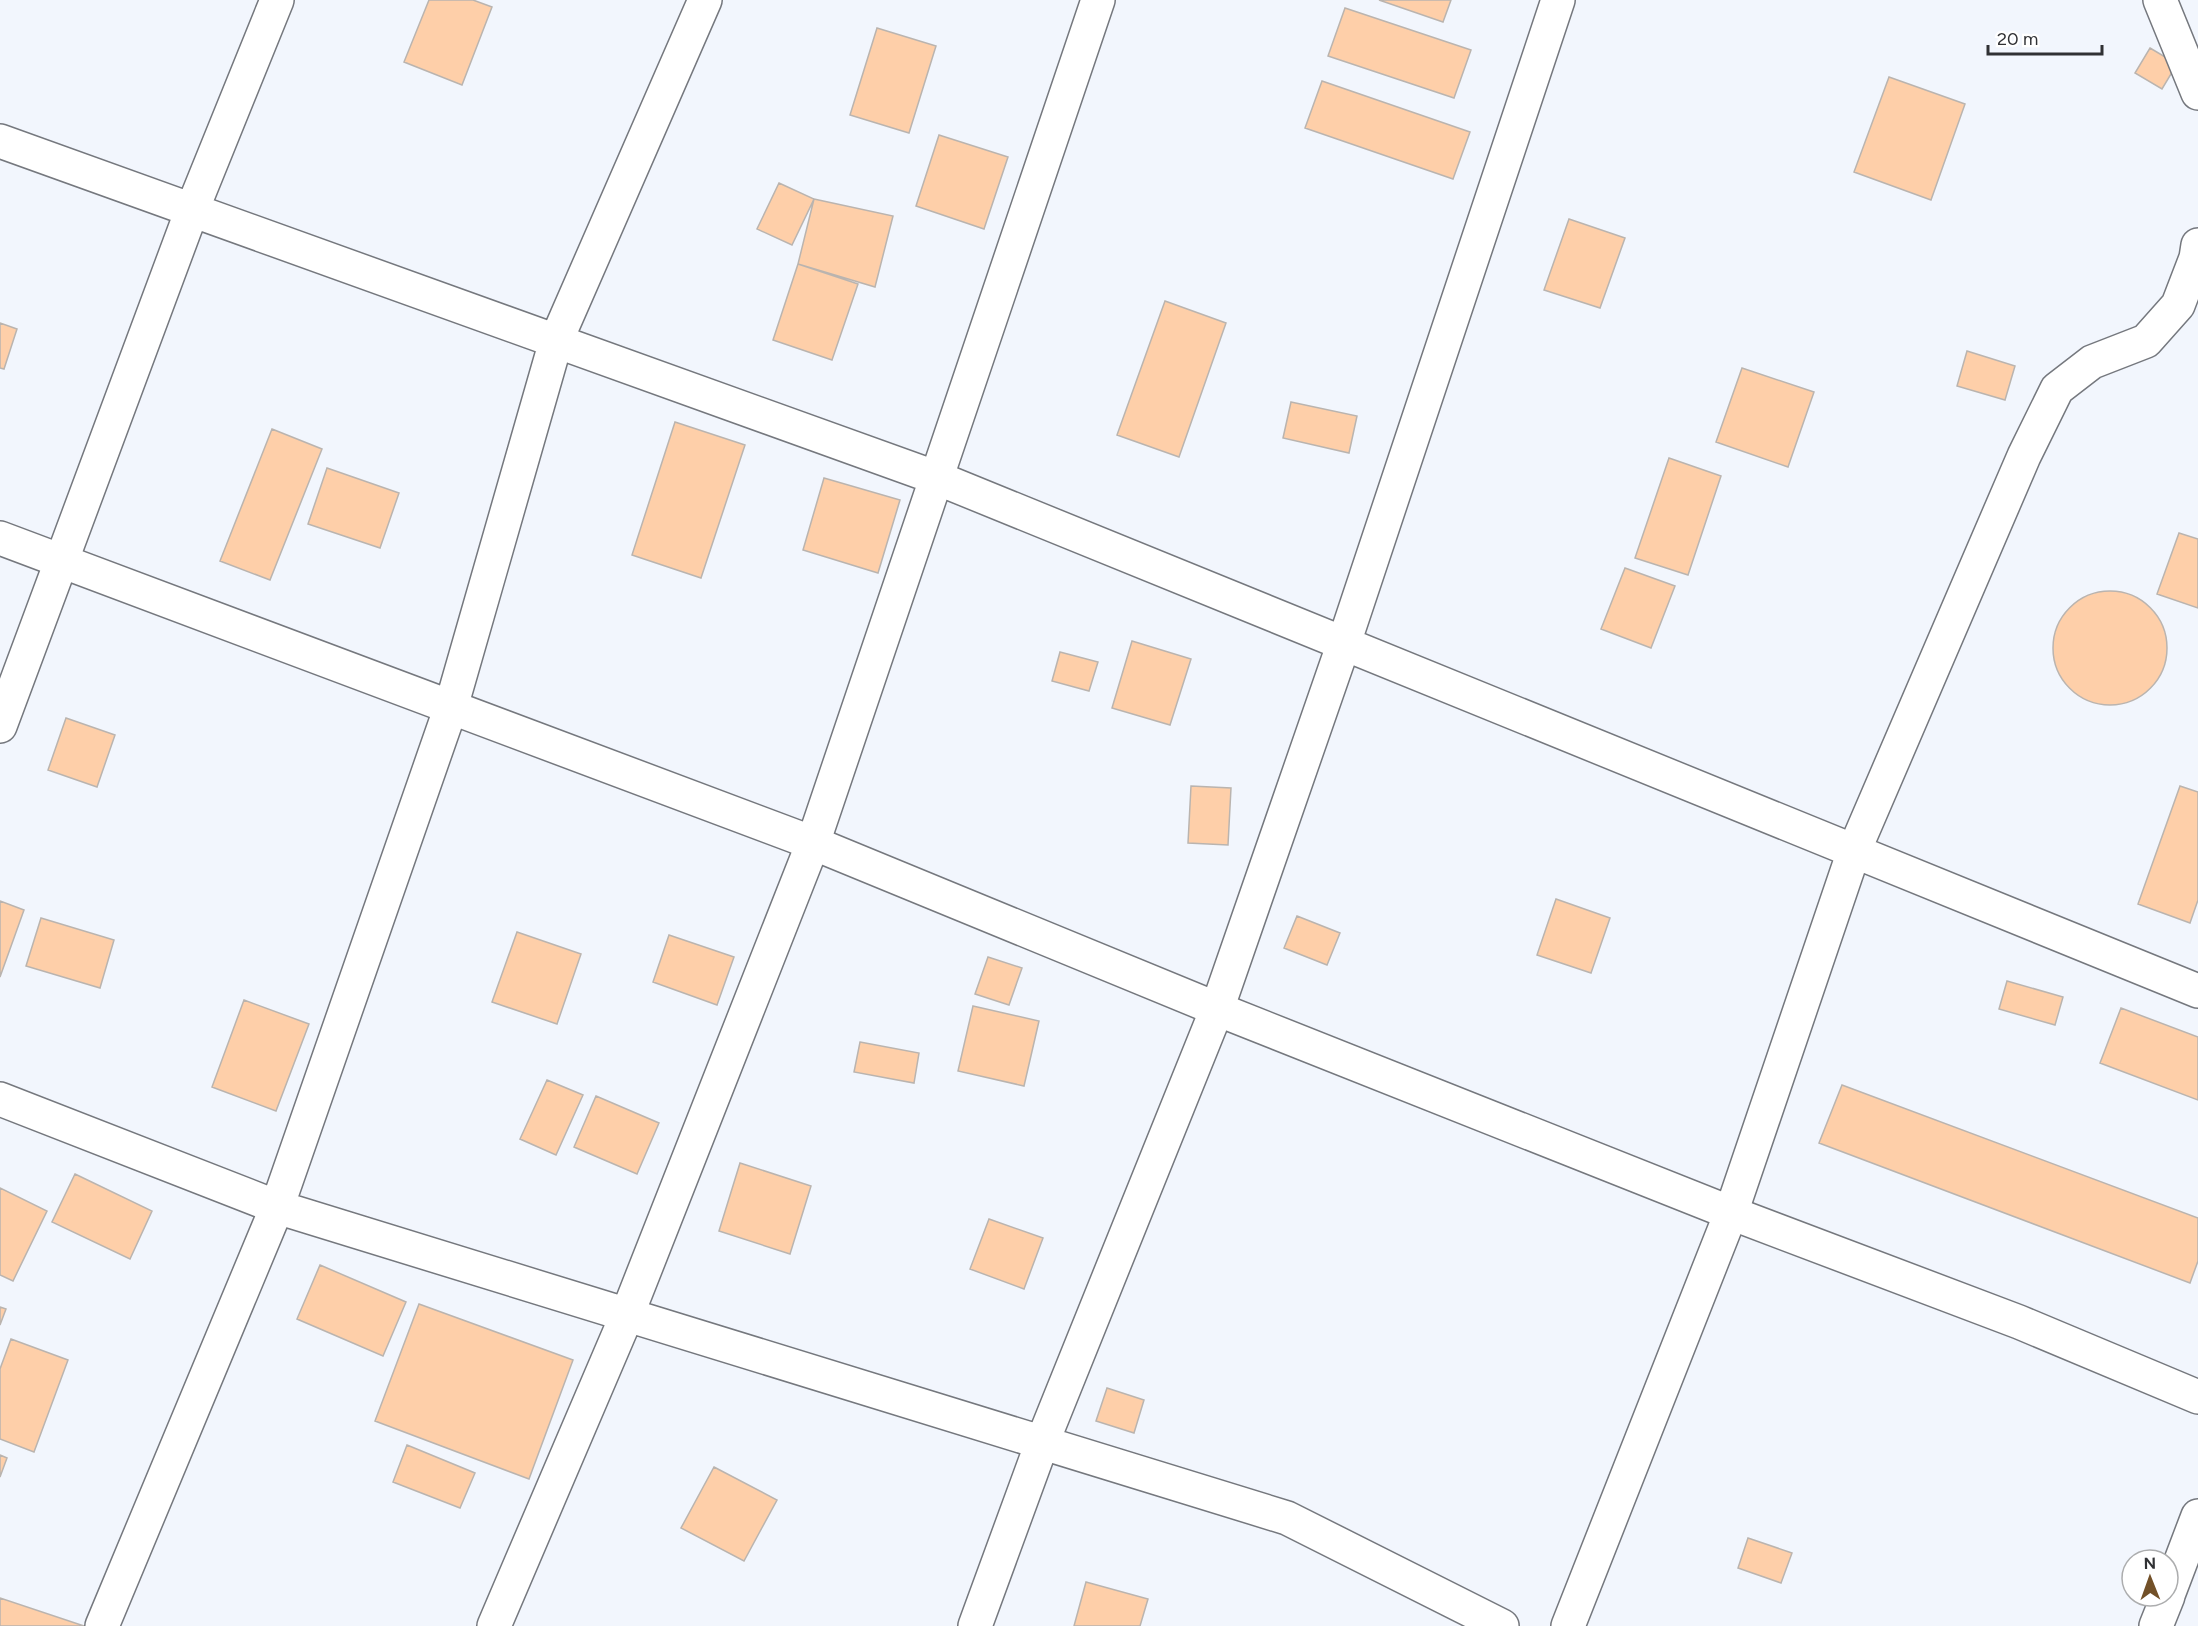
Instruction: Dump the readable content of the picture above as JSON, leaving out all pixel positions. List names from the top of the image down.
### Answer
{
  "scale_bar": "20 m",
  "north": "top"
}
